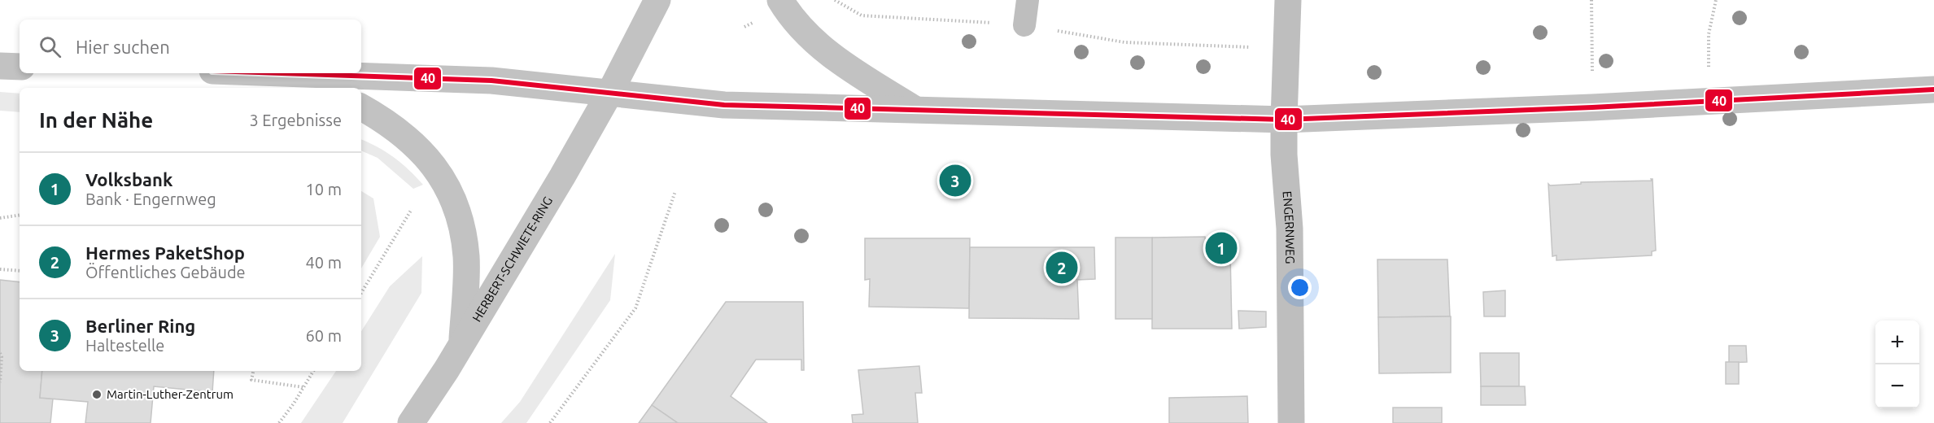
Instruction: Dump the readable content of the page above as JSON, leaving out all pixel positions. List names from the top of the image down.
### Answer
{
  "streets": {
    "main road": ["HERBERT-SCHWIETE-RING"],
    "street": ["ENGERNWEG"]
  },
  "places": ["Martin-Luther-Zentrum"],
  "lines": ["transit line 40"],
  "page": {
    "search": "Hier suchen",
    "heading": ["In der Nähe", "3 Ergebnisse"],
    "list": [
      {
        "mark": "1",
        "name": "Volksbank",
        "note": "Bank · Engernweg",
        "value": "10 m"
      },
      {
        "mark": "2",
        "name": "Hermes PaketShop",
        "note": "Öffentliches Gebäude",
        "value": "40 m"
      },
      {
        "mark": "3",
        "name": "Berliner Ring",
        "note": "Haltestelle",
        "value": "60 m"
      }
    ],
    "pins": ["3", "1", "2"],
    "map_buttons": ["+", "−"]
  }
}
